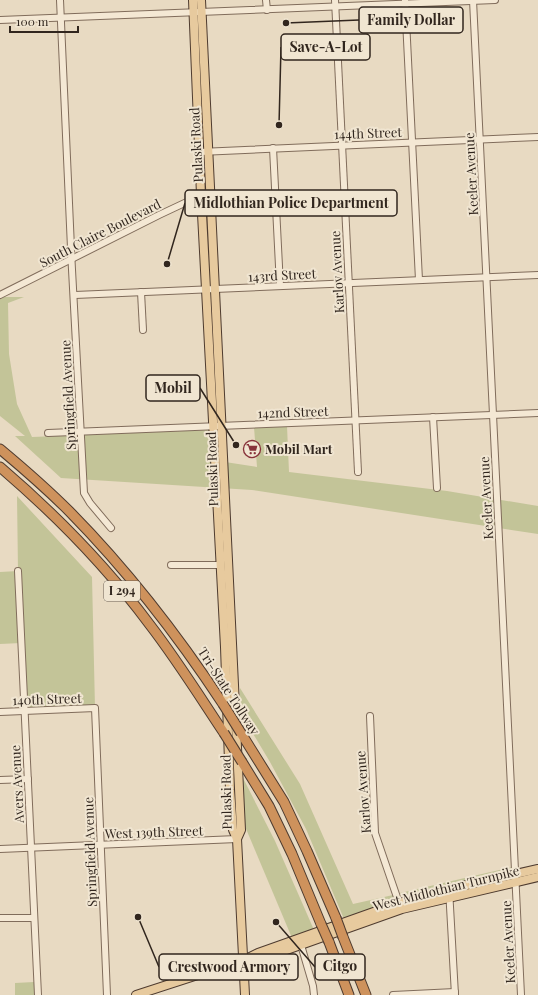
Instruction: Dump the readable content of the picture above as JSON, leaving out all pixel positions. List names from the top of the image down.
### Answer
{
  "streets": {
    "highway": ["I 294", "Tri-State Tollway"],
    "main road": ["Pulaski Road", "West Midlothian Turnpike"],
    "street": [
      "144th Street",
      "Keeler Avenue",
      "South Claire Boulevard",
      "Karlov Avenue",
      "143rd Street",
      "Springfield Avenue",
      "142nd Street",
      "140th Street",
      "Avers Avenue",
      "West 139th Street"
    ]
  },
  "crossings": [
    ["144th Street", "Pulaski Road"],
    ["144th Street", "Keeler Avenue"],
    ["144th Street", "Karlov Avenue"],
    ["Pulaski Road", "South Claire Boulevard"],
    ["Pulaski Road", "143rd Street"],
    ["Pulaski Road", "142nd Street"],
    ["Pulaski Road", "West 139th Street"],
    ["Pulaski Road", "West Midlothian Turnpike"],
    ["Keeler Avenue", "143rd Street"],
    ["Keeler Avenue", "142nd Street"],
    ["Keeler Avenue", "West Midlothian Turnpike"],
    ["South Claire Boulevard", "Springfield Avenue"],
    ["Karlov Avenue", "143rd Street"],
    ["Karlov Avenue", "142nd Street"],
    ["Karlov Avenue", "West Midlothian Turnpike"],
    ["143rd Street", "Springfield Avenue"],
    ["Springfield Avenue", "142nd Street"],
    ["Springfield Avenue", "140th Street"],
    ["Springfield Avenue", "West 139th Street"],
    ["140th Street", "Avers Avenue"],
    ["Avers Avenue", "West 139th Street"]
  ],
  "places": {
    "other": [
      "Family Dollar",
      "Save-A-Lot",
      "Midlothian Police Department",
      "Mobil",
      "Crestwood Armory",
      "Citgo"
    ],
    "supermarket": ["Mobil Mart"]
  },
  "scale_bar": "100 m"
}
